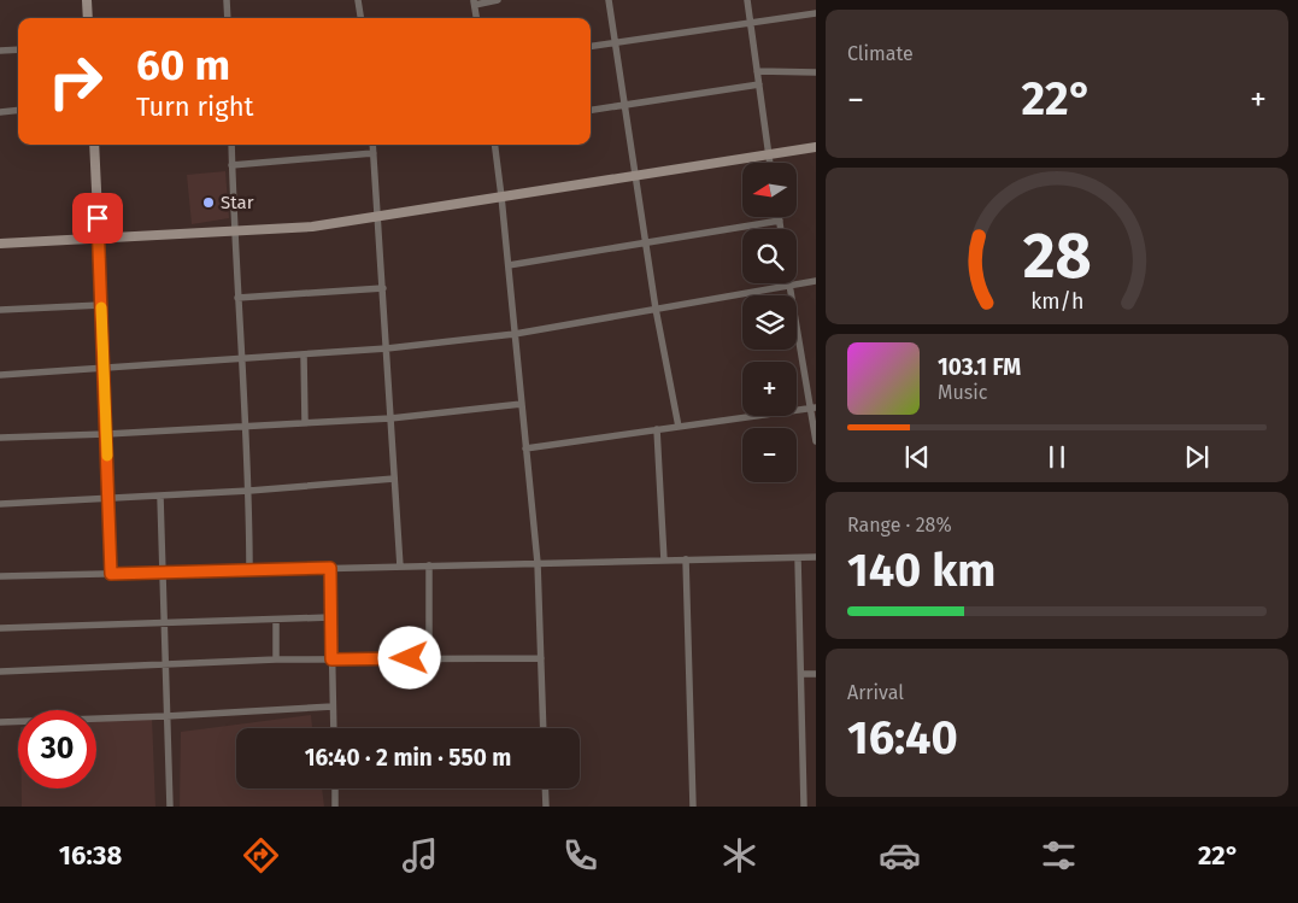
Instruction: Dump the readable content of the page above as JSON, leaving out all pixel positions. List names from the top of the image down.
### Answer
{
  "places": ["Star"],
  "north": "left",
  "page": {
    "tile": [
      "Climate",
      ["Range · 28%", "140 km"],
      ["Arrival", "16:40"]
    ],
    "turn": ["60 m", "Turn right"],
    "heat": ["−", "22°", "+"],
    "map_buttons": ["+", "−"],
    "song": ["103.1 FM", "Music"],
    "limit": "30",
    "trip": "16:40 · 2 min · 550 m",
    "tabs": ["16:38", "22°"],
    "gauge": ["28", "km/h"]
  }
}
